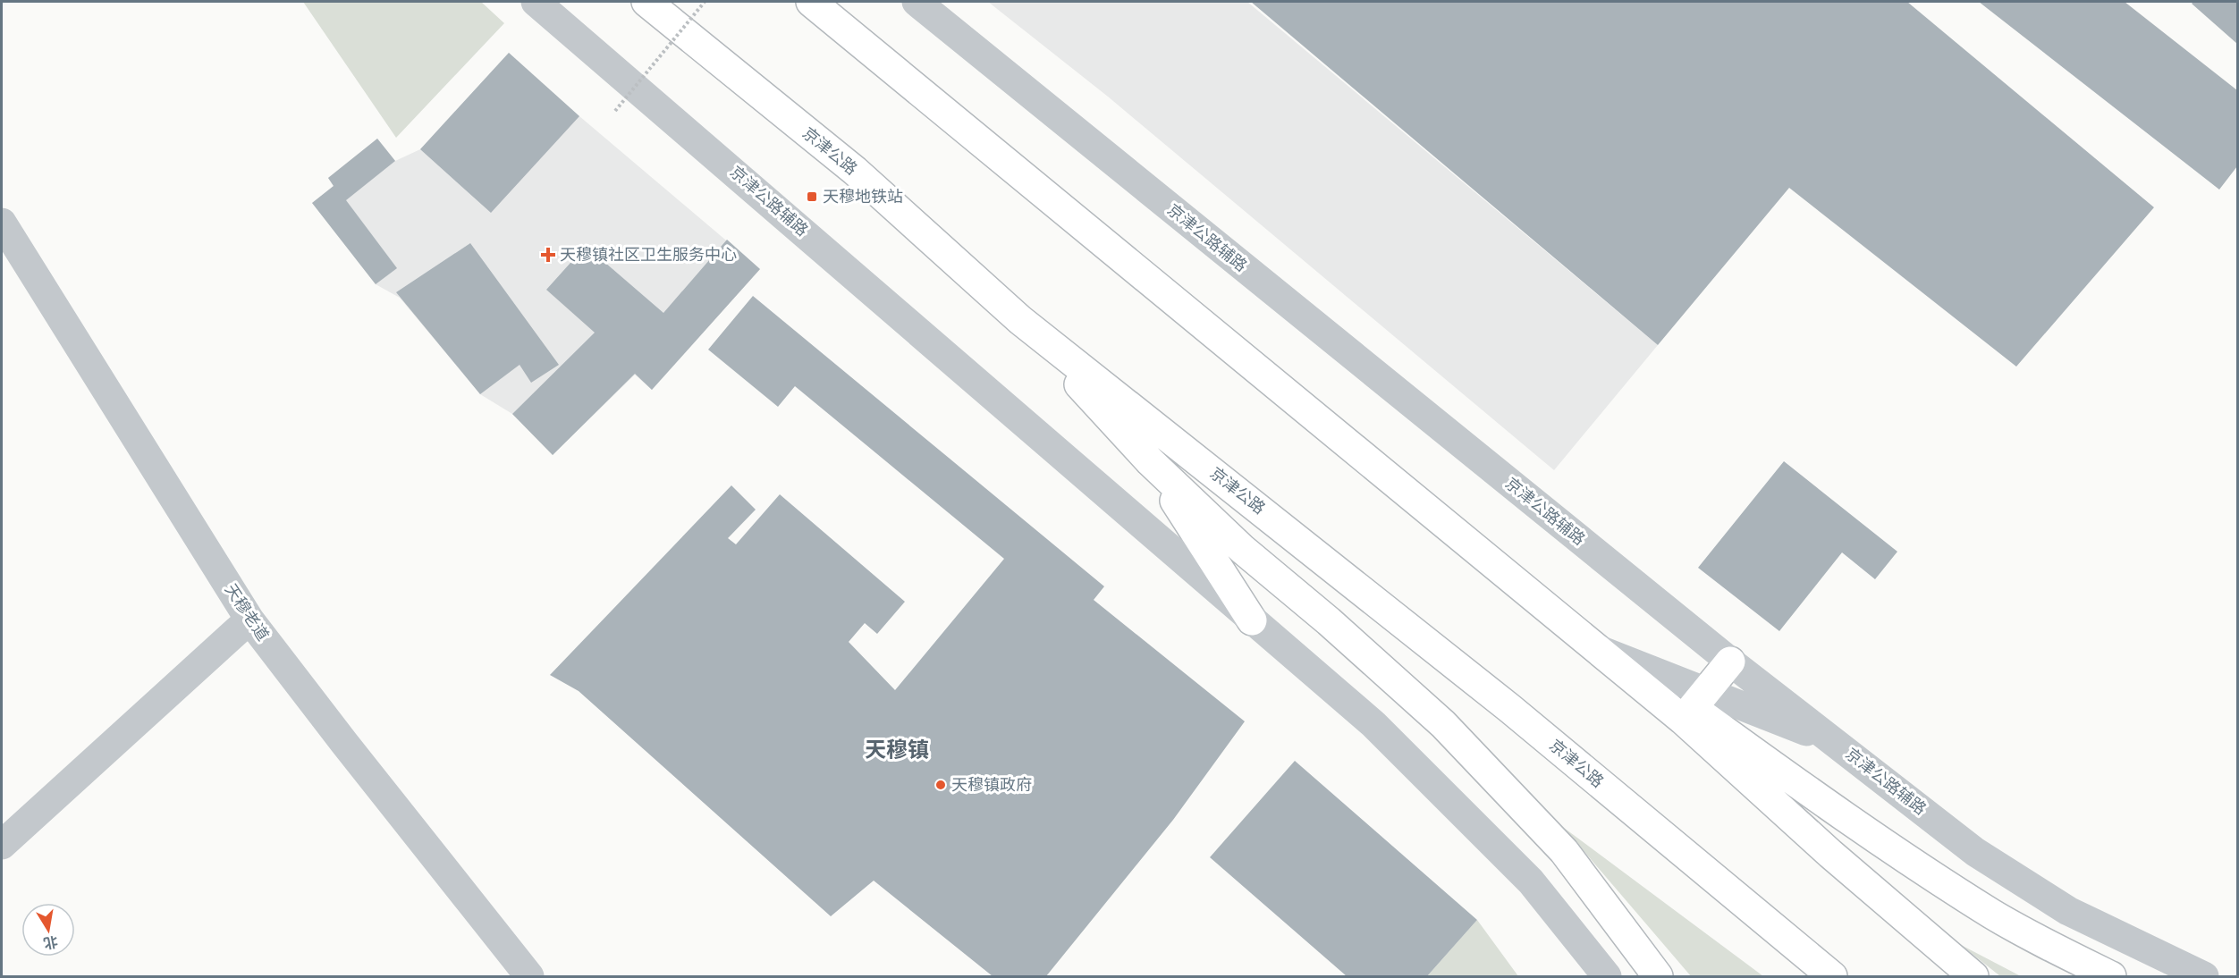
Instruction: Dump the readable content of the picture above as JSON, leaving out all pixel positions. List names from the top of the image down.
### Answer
{
  "streets": {
    "highway": ["京津公路"],
    "street": ["京津公路辅路", "天穆老道"]
  },
  "districts": ["天穆镇"],
  "places": {
    "transit": ["天穆地铁站"],
    "health": ["天穆镇社区卫生服务中心"],
    "other": ["天穆镇政府"]
  },
  "north": "bottom"
}
